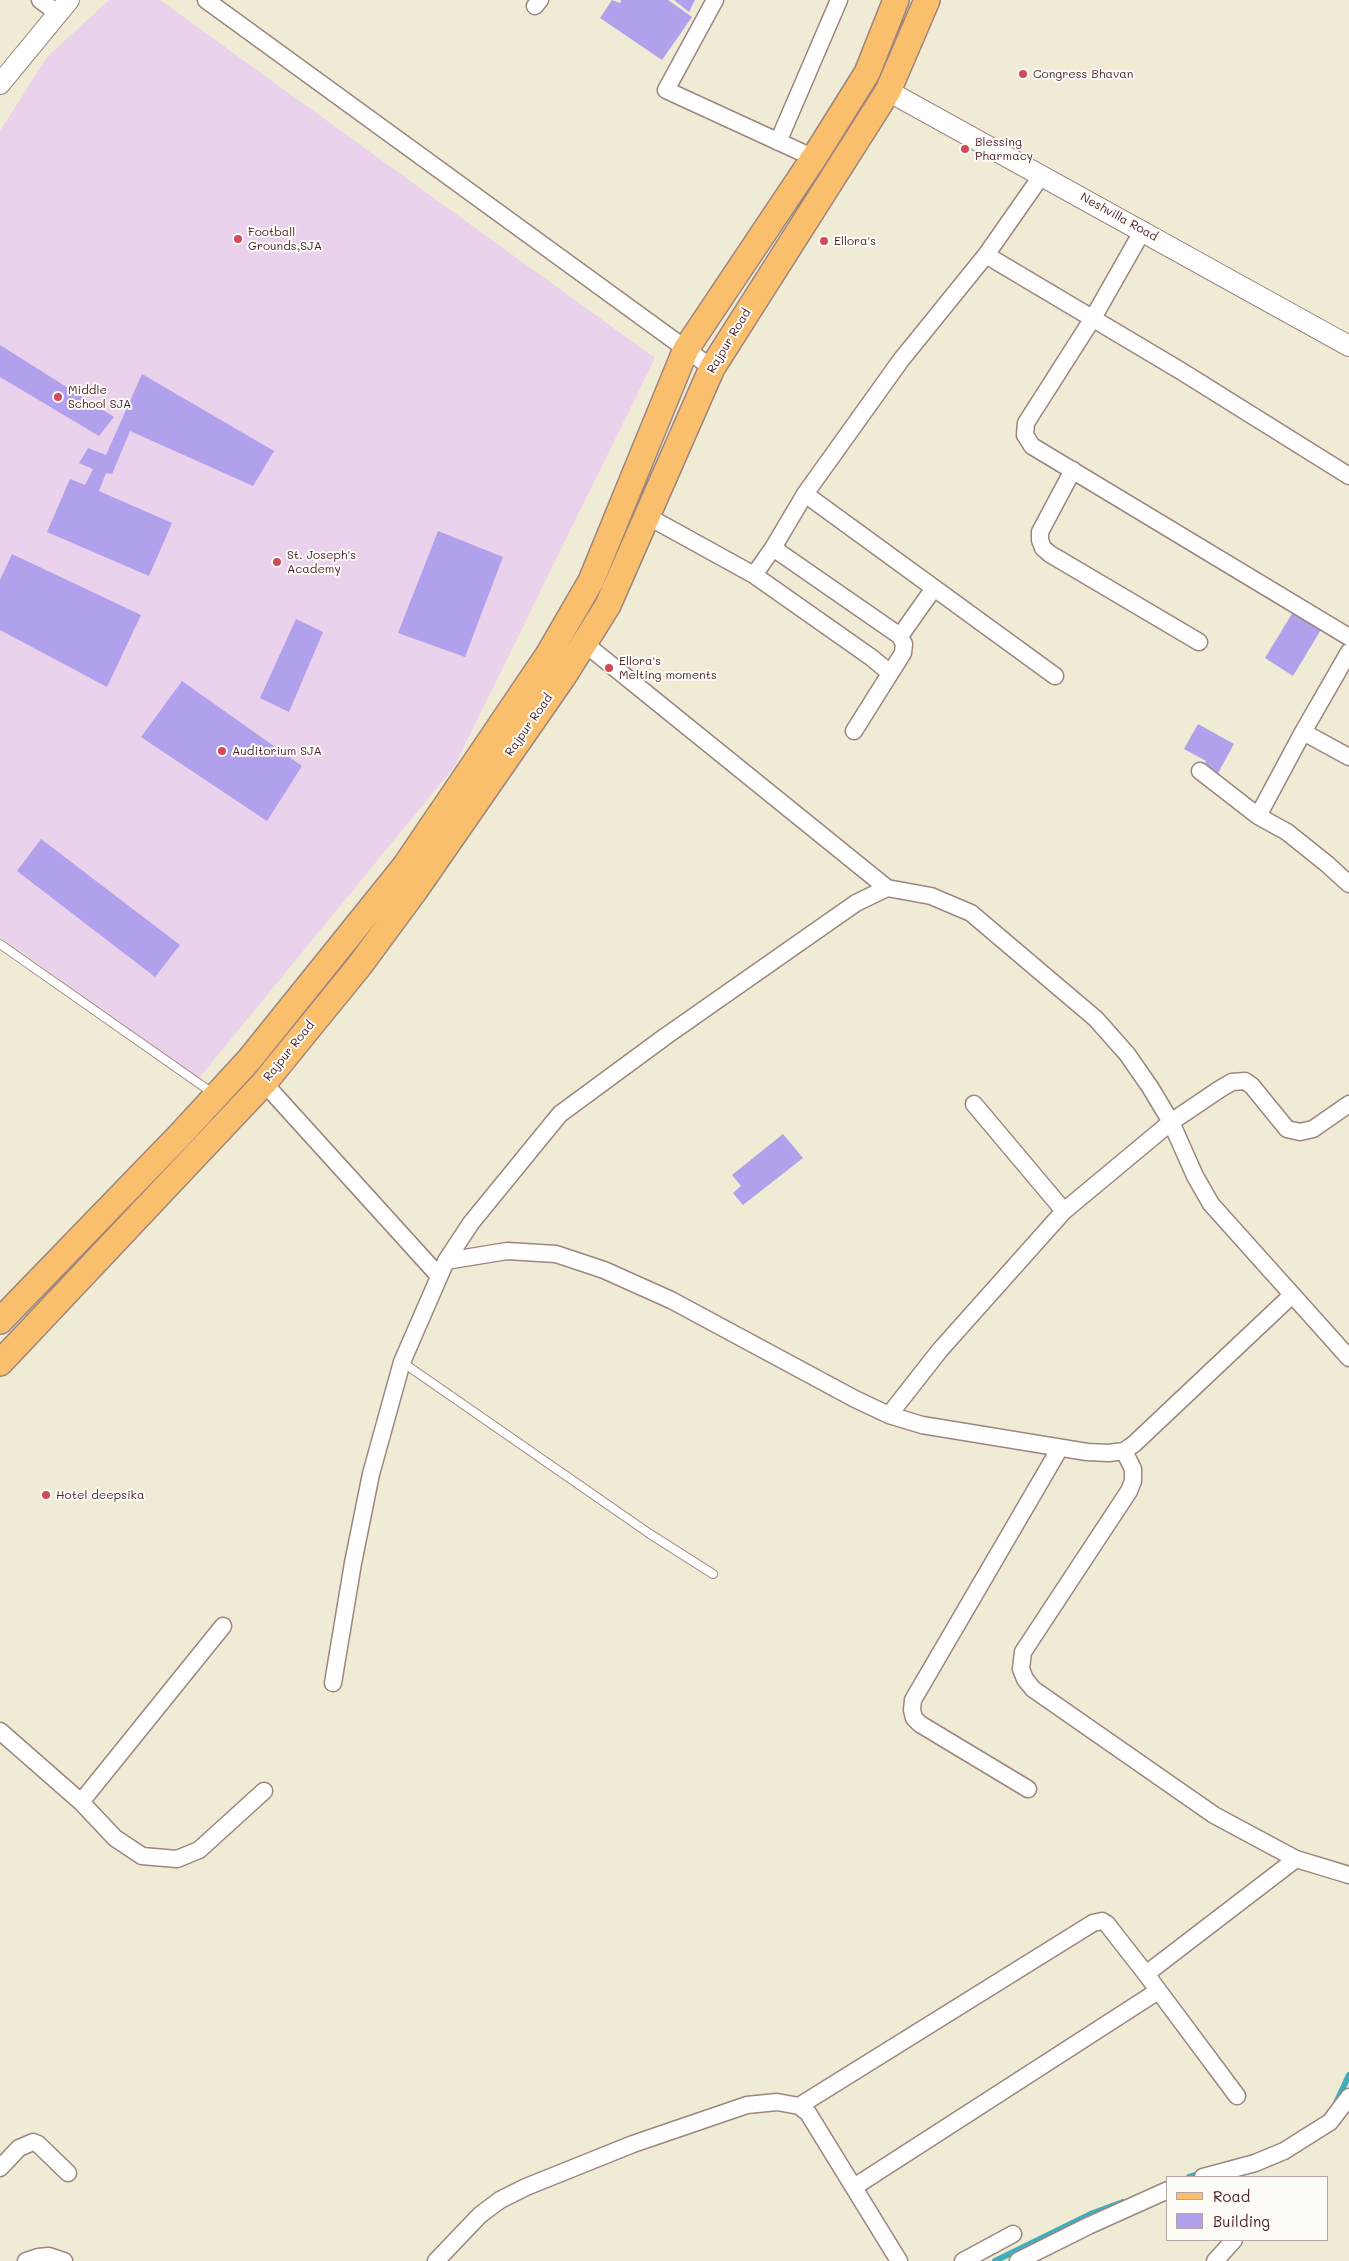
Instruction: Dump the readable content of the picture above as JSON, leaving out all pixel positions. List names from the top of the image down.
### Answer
{
  "streets": {
    "main road": ["Rajpur Road"],
    "street": ["Neshvilla Road"]
  },
  "crossings": [
    ["Neshvilla Road", "Rajpur Road"]
  ],
  "places": [
    "Congress Bhavan",
    "Blessing Pharmacy",
    "Football Grounds,SJA",
    "Ellora's",
    "Middle School SJA",
    "St. Joseph's Academy",
    "Ellora's Melting moments",
    "Auditorium SJA",
    "Hotel deepsika"
  ],
  "legend": ["Road", "Building"]
}
